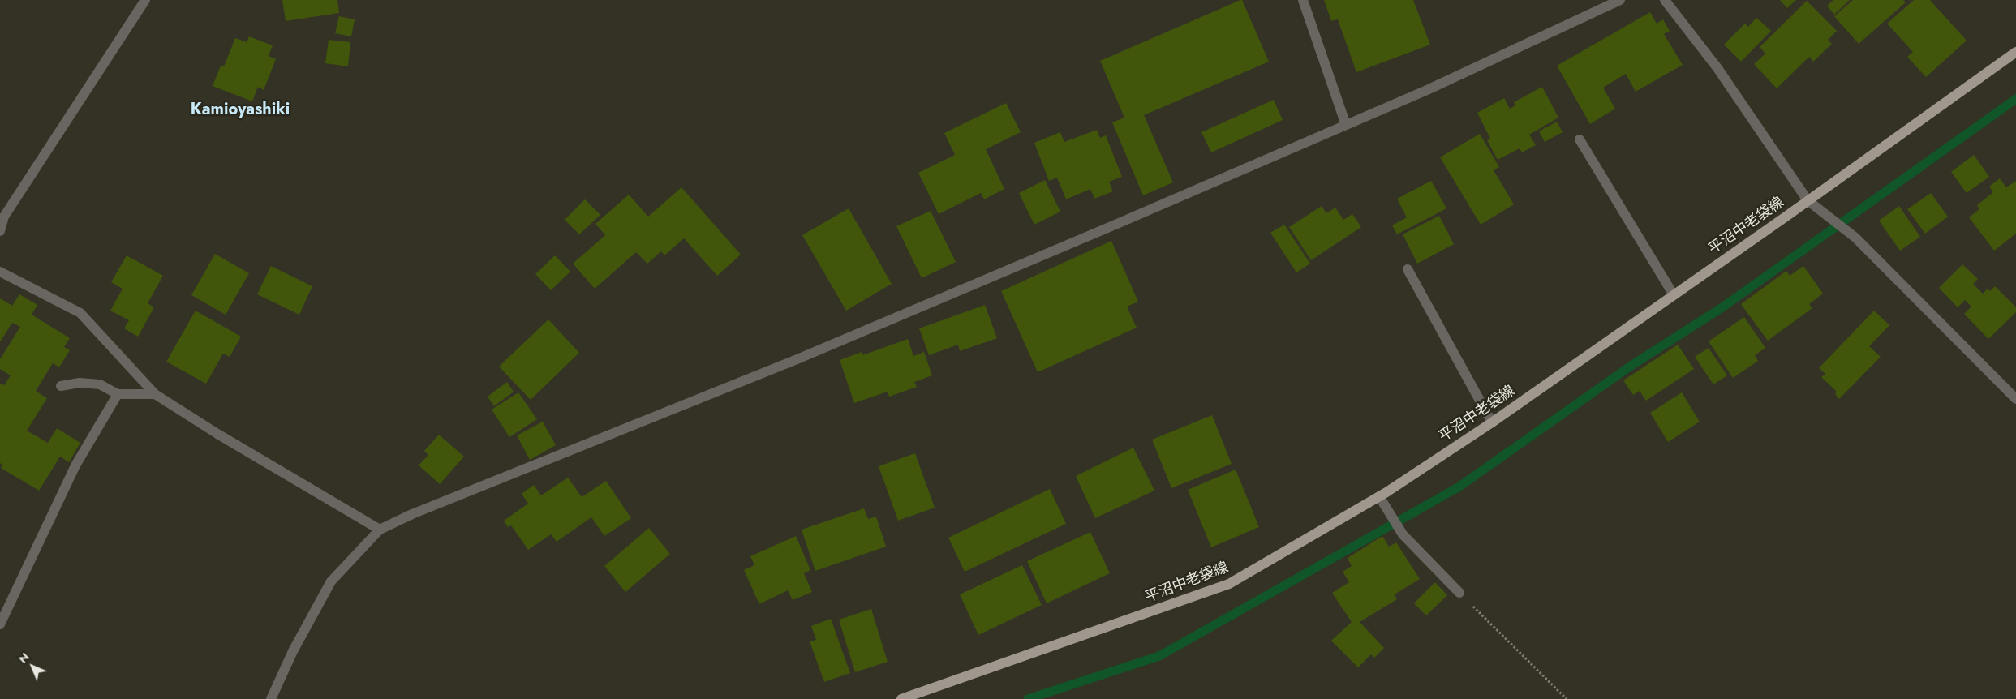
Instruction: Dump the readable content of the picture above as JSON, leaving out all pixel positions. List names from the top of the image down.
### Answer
{
  "streets": {
    "main road": ["平沼中老袋線"]
  },
  "districts": ["Kamioyashiki"],
  "north": "top left"
}
